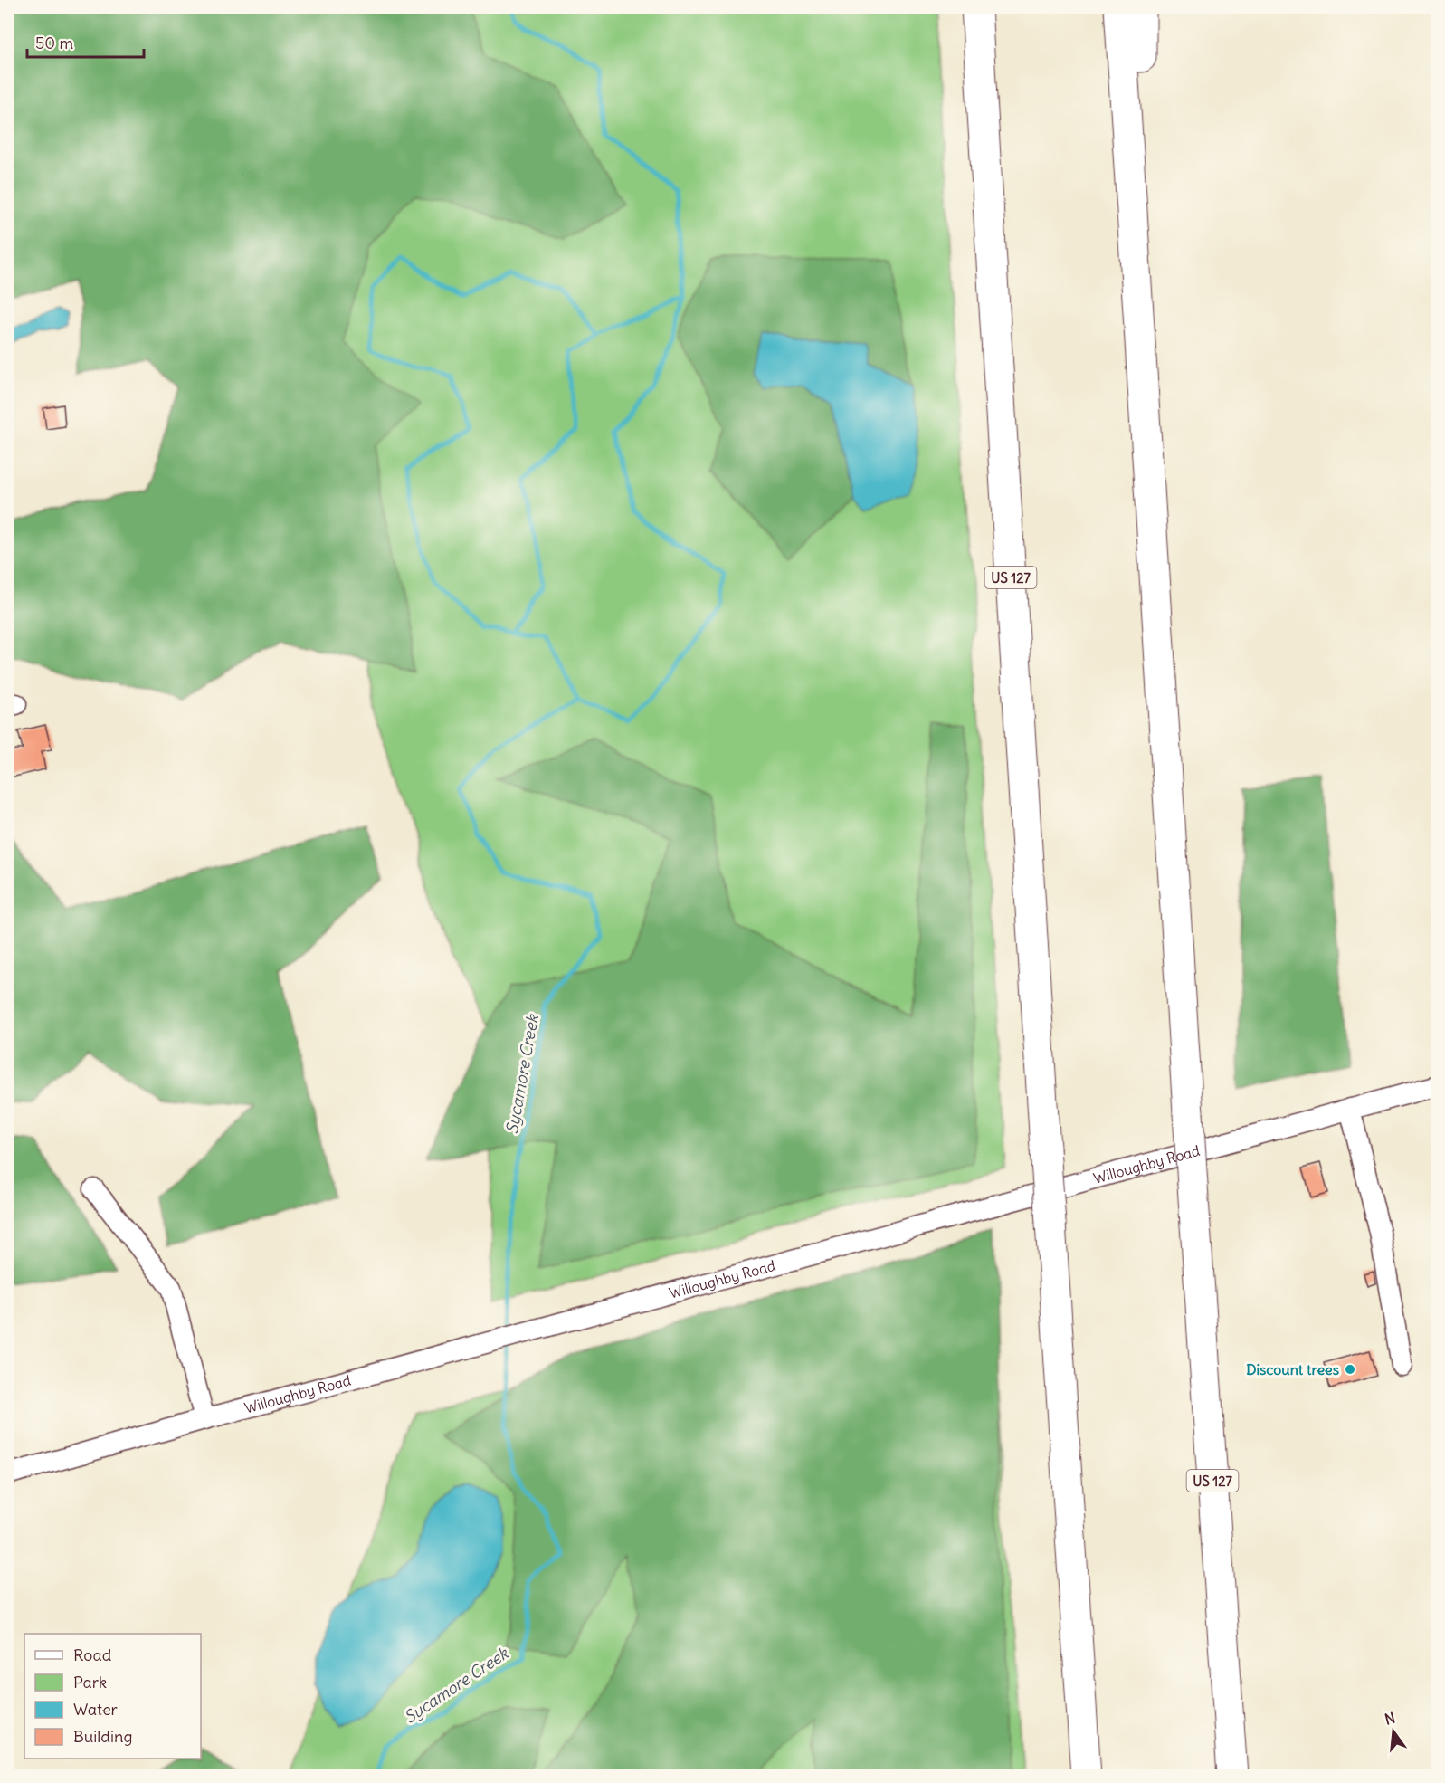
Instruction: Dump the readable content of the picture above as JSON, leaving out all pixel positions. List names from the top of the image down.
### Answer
{
  "streets": {
    "highway": ["US 127"],
    "street": ["Willoughby Road"]
  },
  "water": ["Sycamore Creek"],
  "places": ["Discount trees"],
  "legend": [
    "Road",
    "Park",
    "Water",
    "Building"
  ],
  "scale_bar": "50 m",
  "north": "top"
}
